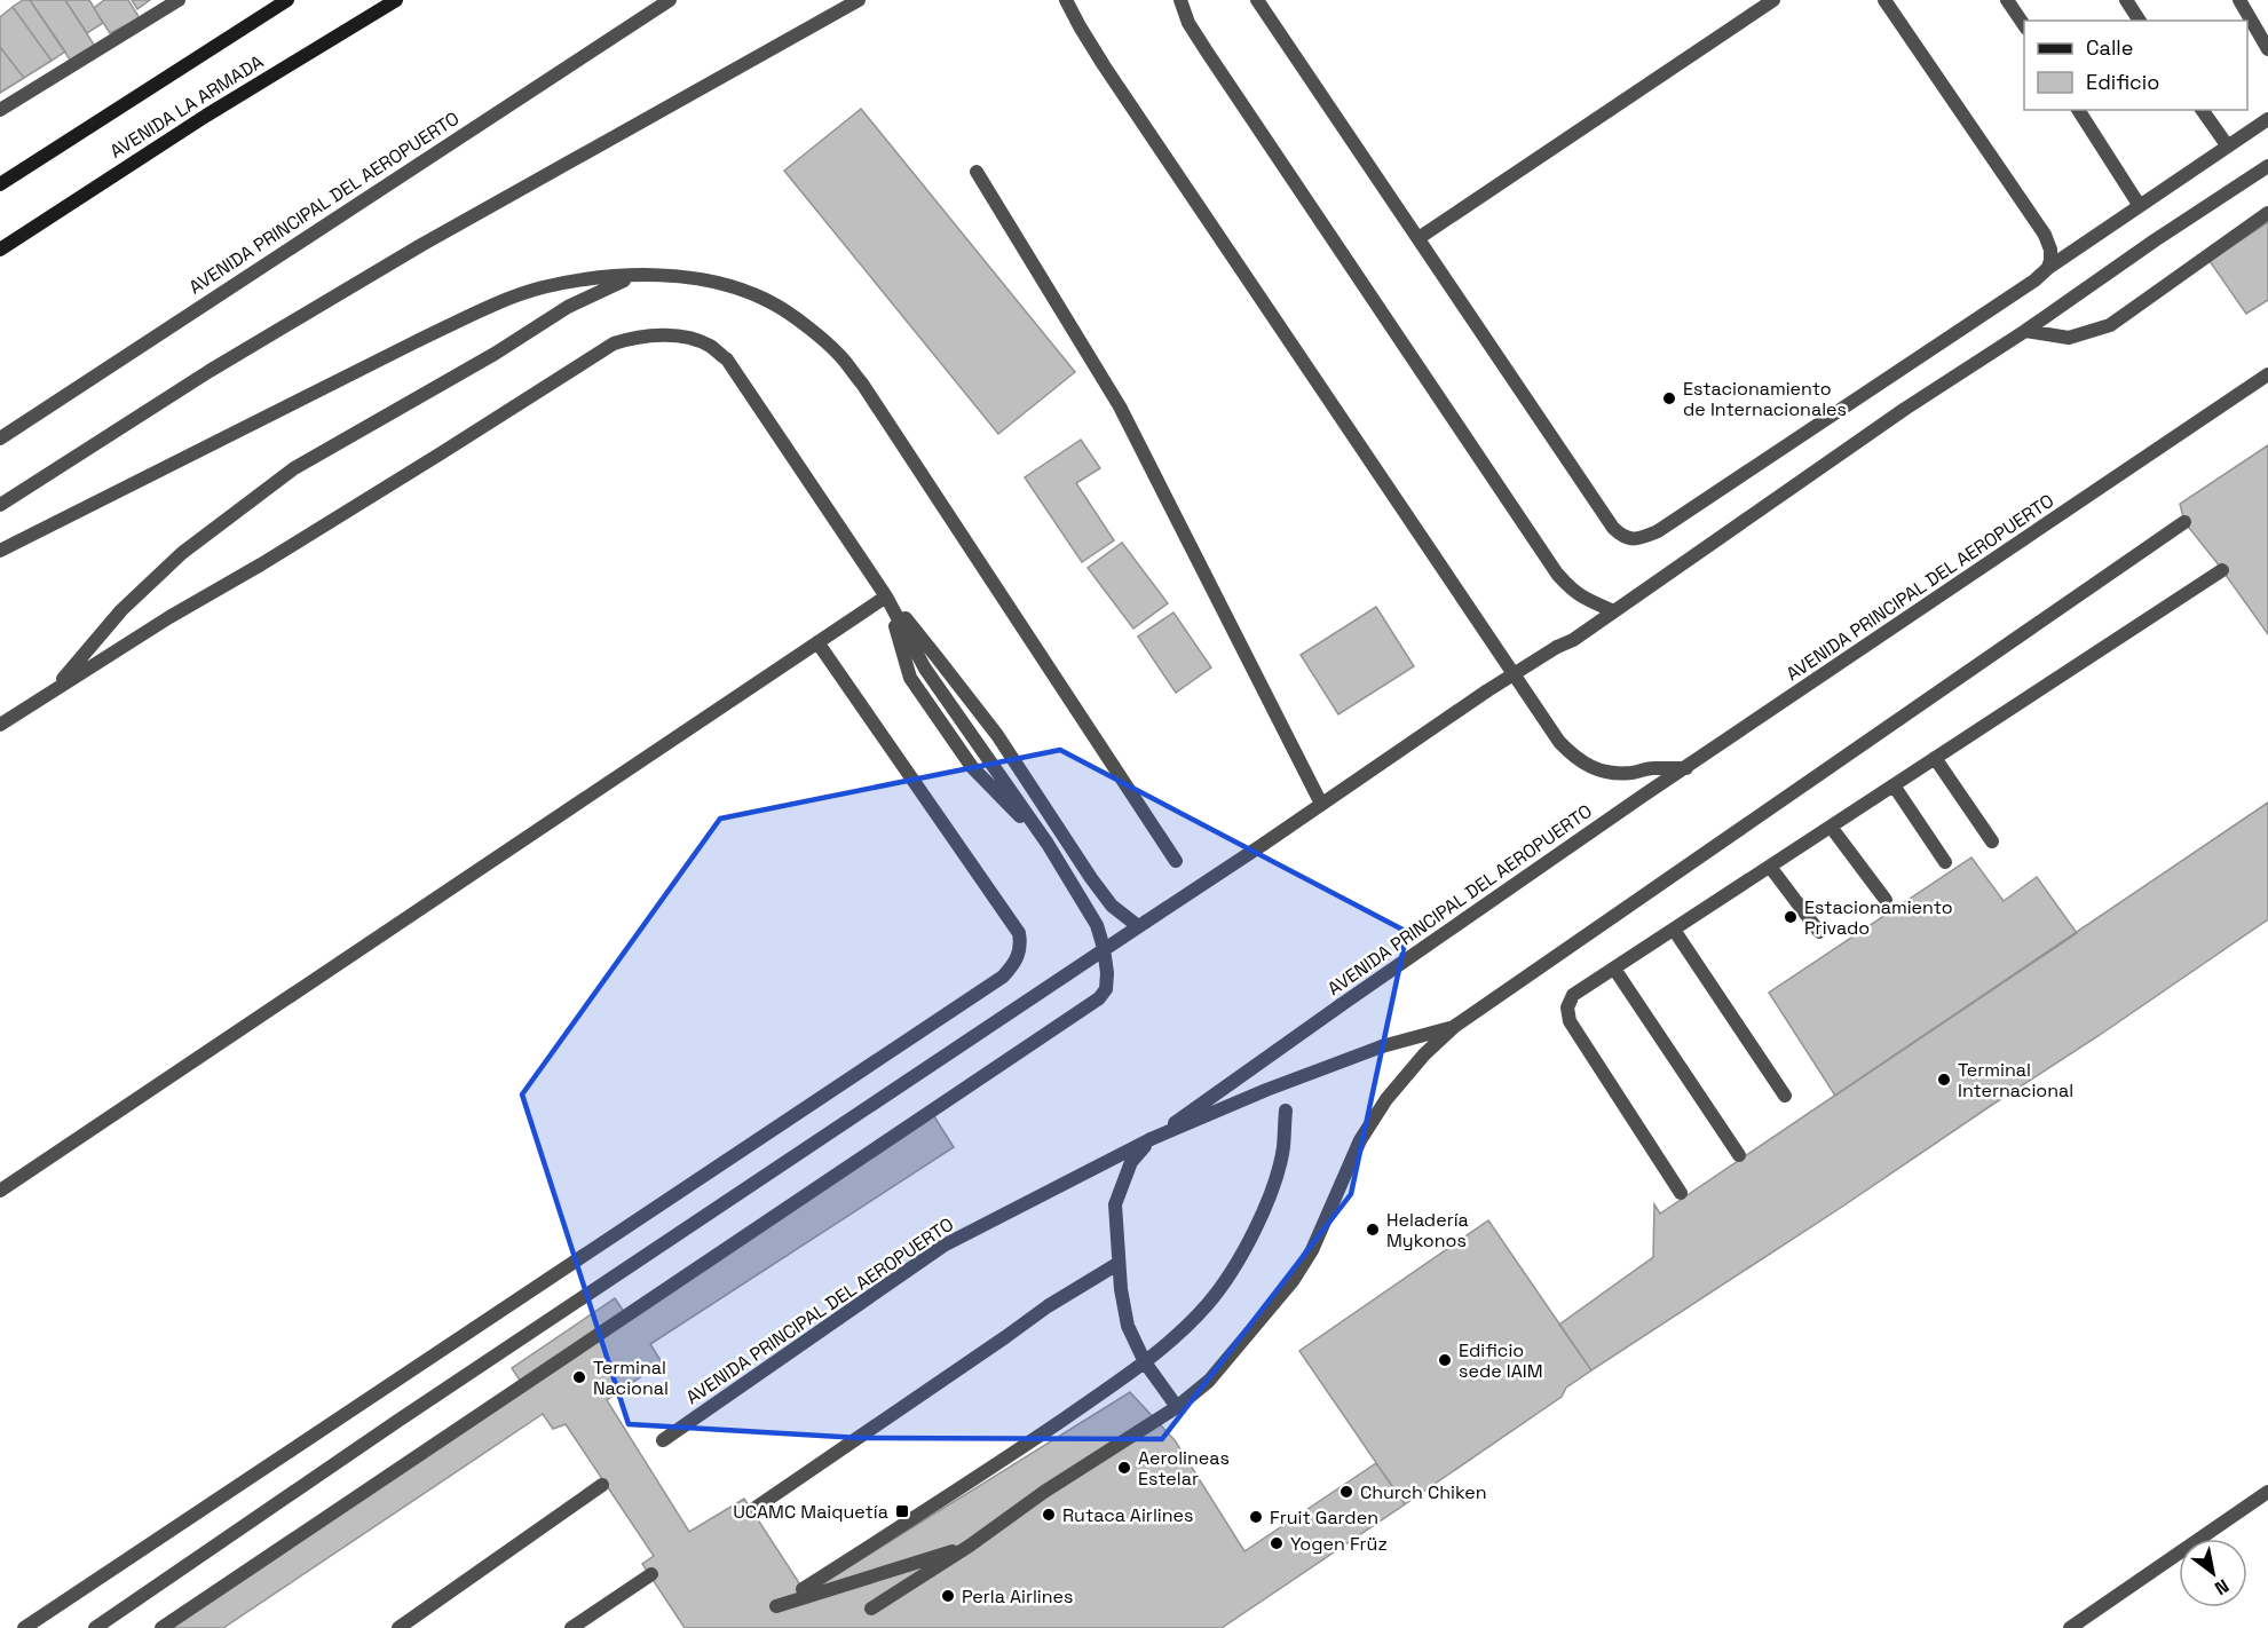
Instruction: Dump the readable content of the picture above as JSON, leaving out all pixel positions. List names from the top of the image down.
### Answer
{
  "streets": {
    "main road": ["AVENIDA LA ARMADA"],
    "street": ["AVENIDA PRINCIPAL DEL AEROPUERTO"]
  },
  "places": {
    "other": [
      "Estacionamiento de Internacionales",
      "Estacionamiento Privado",
      "Terminal Internacional",
      "Heladería Mykonos",
      "Edificio sede IAIM",
      "Terminal Nacional",
      "Aerolineas Estelar",
      "Church Chiken",
      "Rutaca Airlines",
      "Fruit Garden",
      "Yogen Früz",
      "Perla Airlines"
    ],
    "transit": ["UCAMC Maiquetía"]
  },
  "legend": ["Calle", "Edificio"],
  "north": "bottom right"
}
